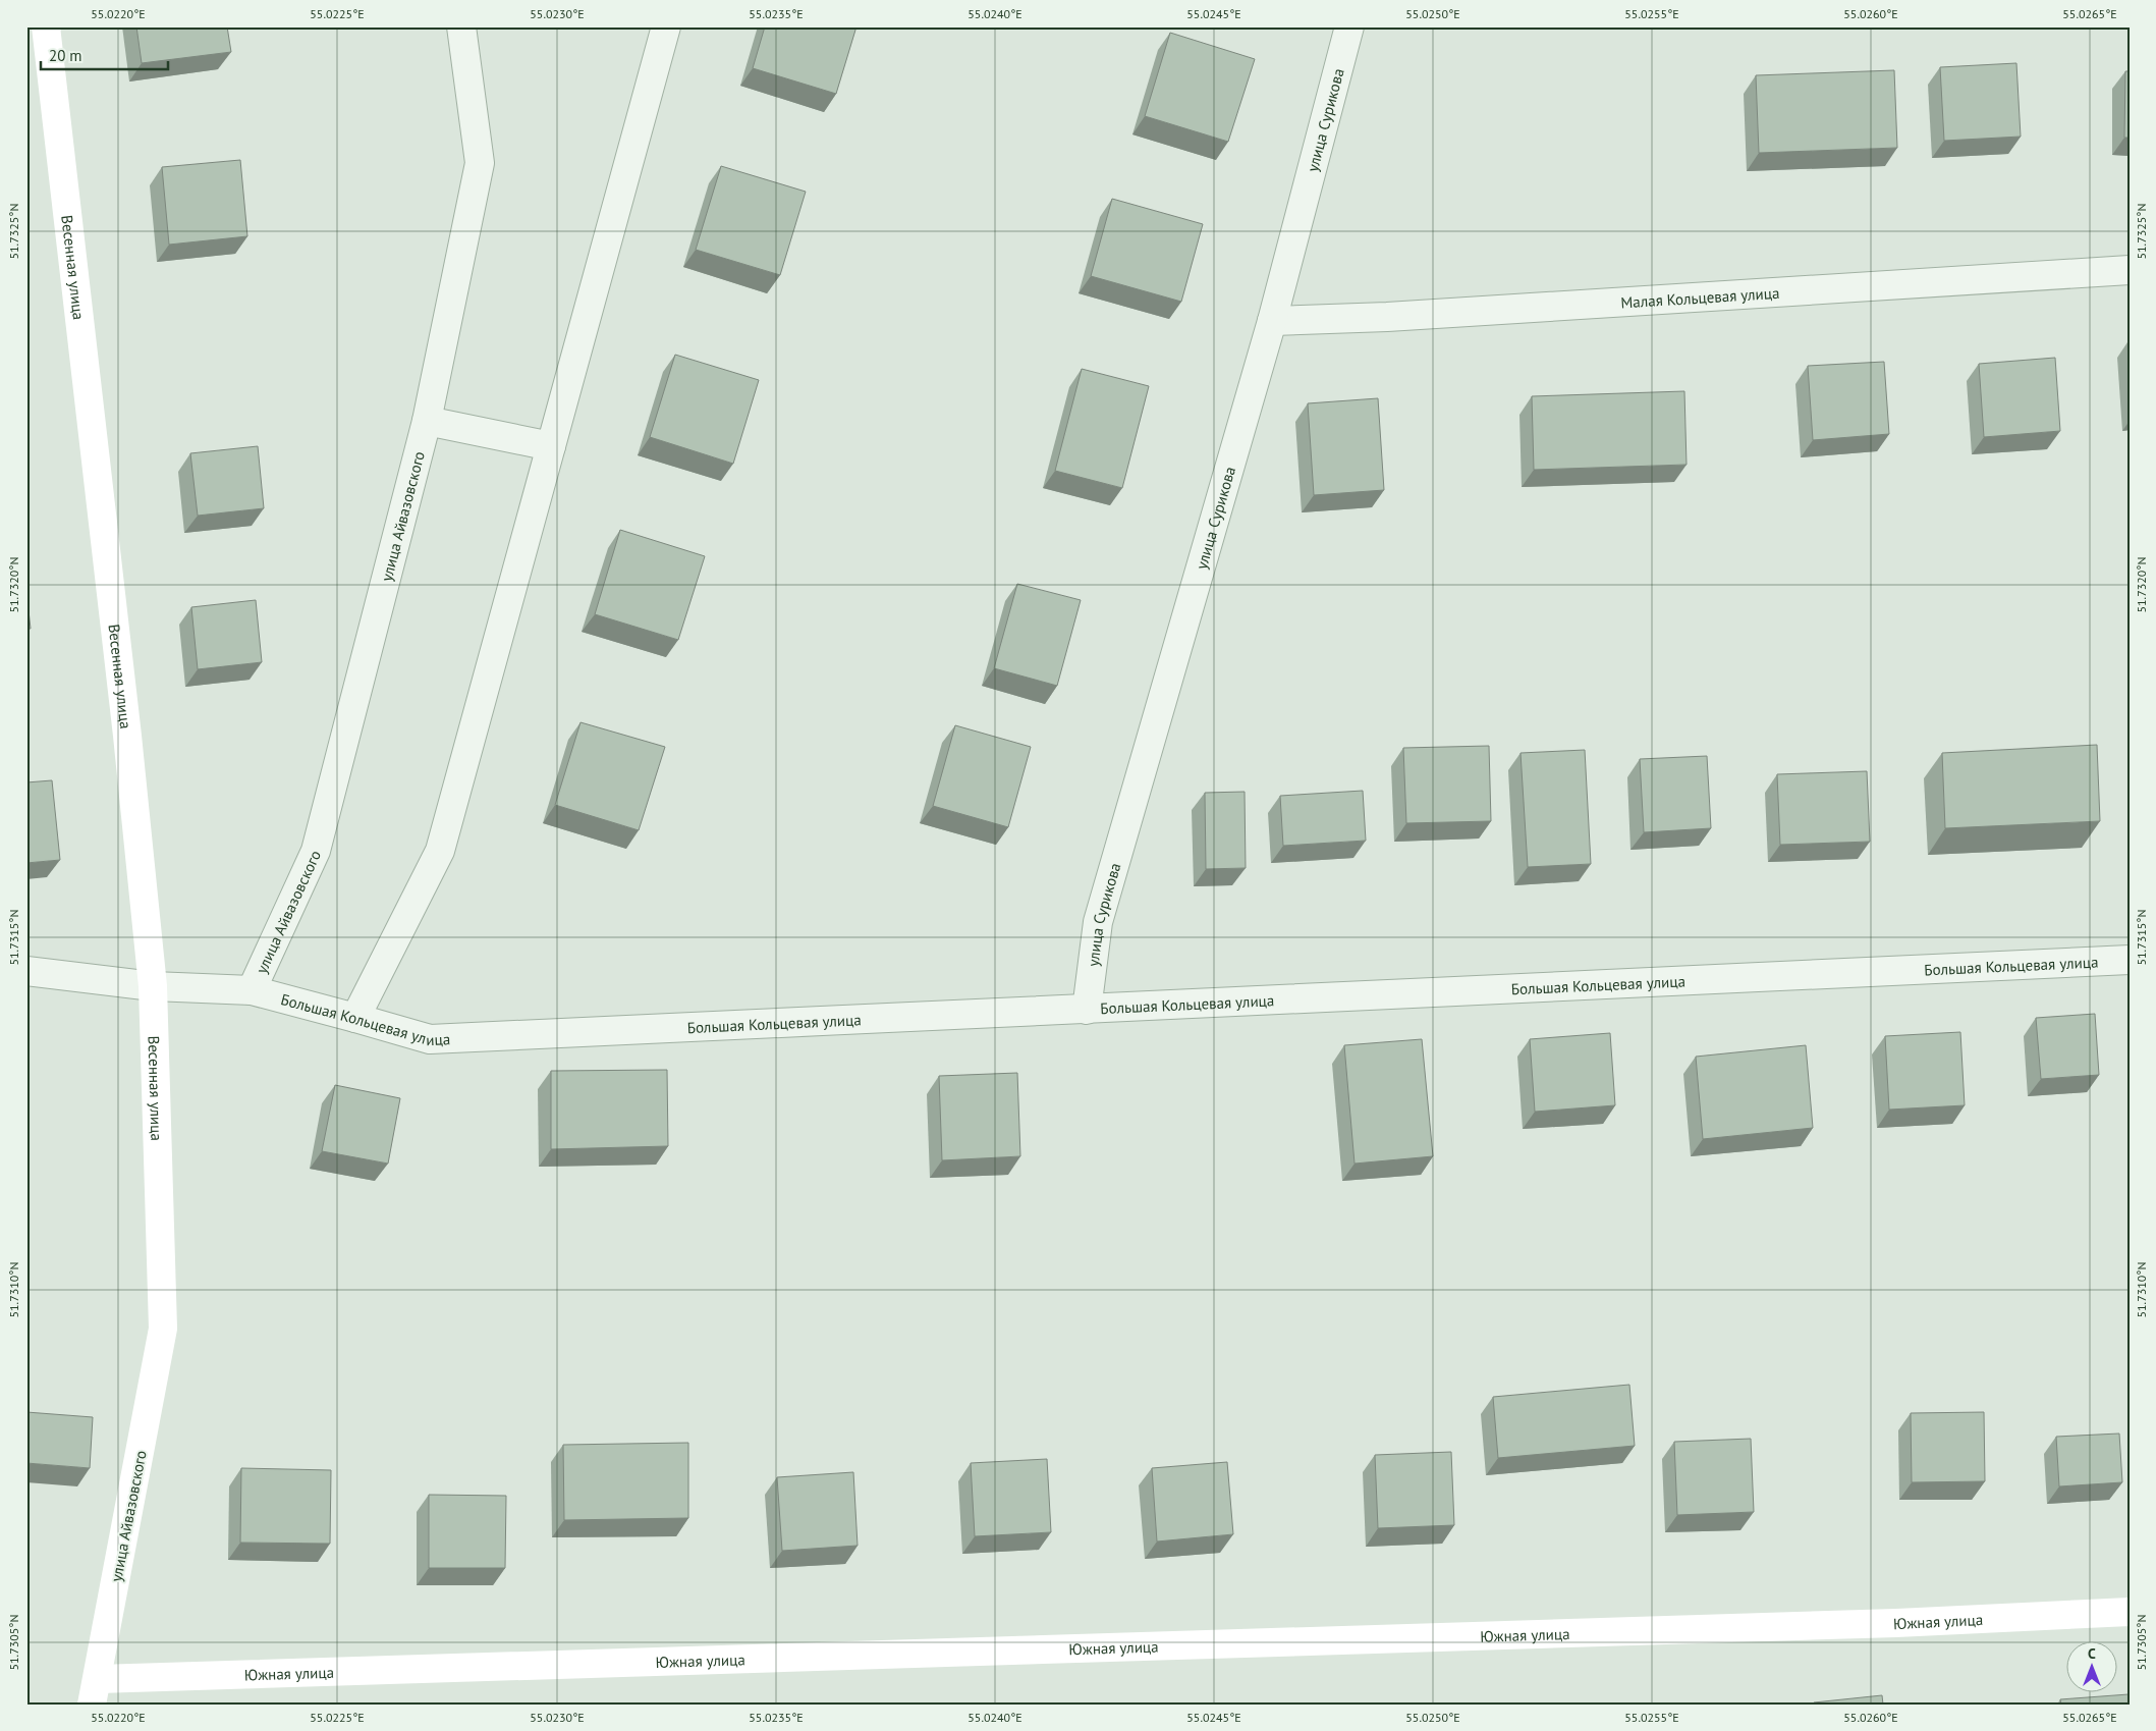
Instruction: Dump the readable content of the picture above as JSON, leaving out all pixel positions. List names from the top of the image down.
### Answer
{
  "streets": {
    "street": [
      "улица Сурикова",
      "Весенная улица",
      "Малая Кольцевая улица",
      "улица Айвазовского",
      "Большая Кольцевая улица",
      "Южная улица"
    ]
  },
  "crossings": [
    ["улица Сурикова", "Малая Кольцевая улица"],
    ["улица Сурикова", "Большая Кольцевая улица"],
    ["Весенная улица", "улица Айвазовского"],
    ["Весенная улица", "Большая Кольцевая улица"],
    ["улица Айвазовского", "Большая Кольцевая улица"],
    ["улица Айвазовского", "Южная улица"]
  ],
  "scale_bar": "20 m",
  "north": "top",
  "coordinates": [
    "55.0220°E",
    "55.0225°E",
    "55.0230°E",
    "55.0235°E",
    "55.0240°E",
    "55.0245°E",
    "55.0250°E",
    "55.0255°E",
    "55.0260°E",
    "55.0265°E",
    "51.7325°N",
    "51.7320°N",
    "51.7315°N",
    "51.7310°N",
    "51.7305°N"
  ]
}
